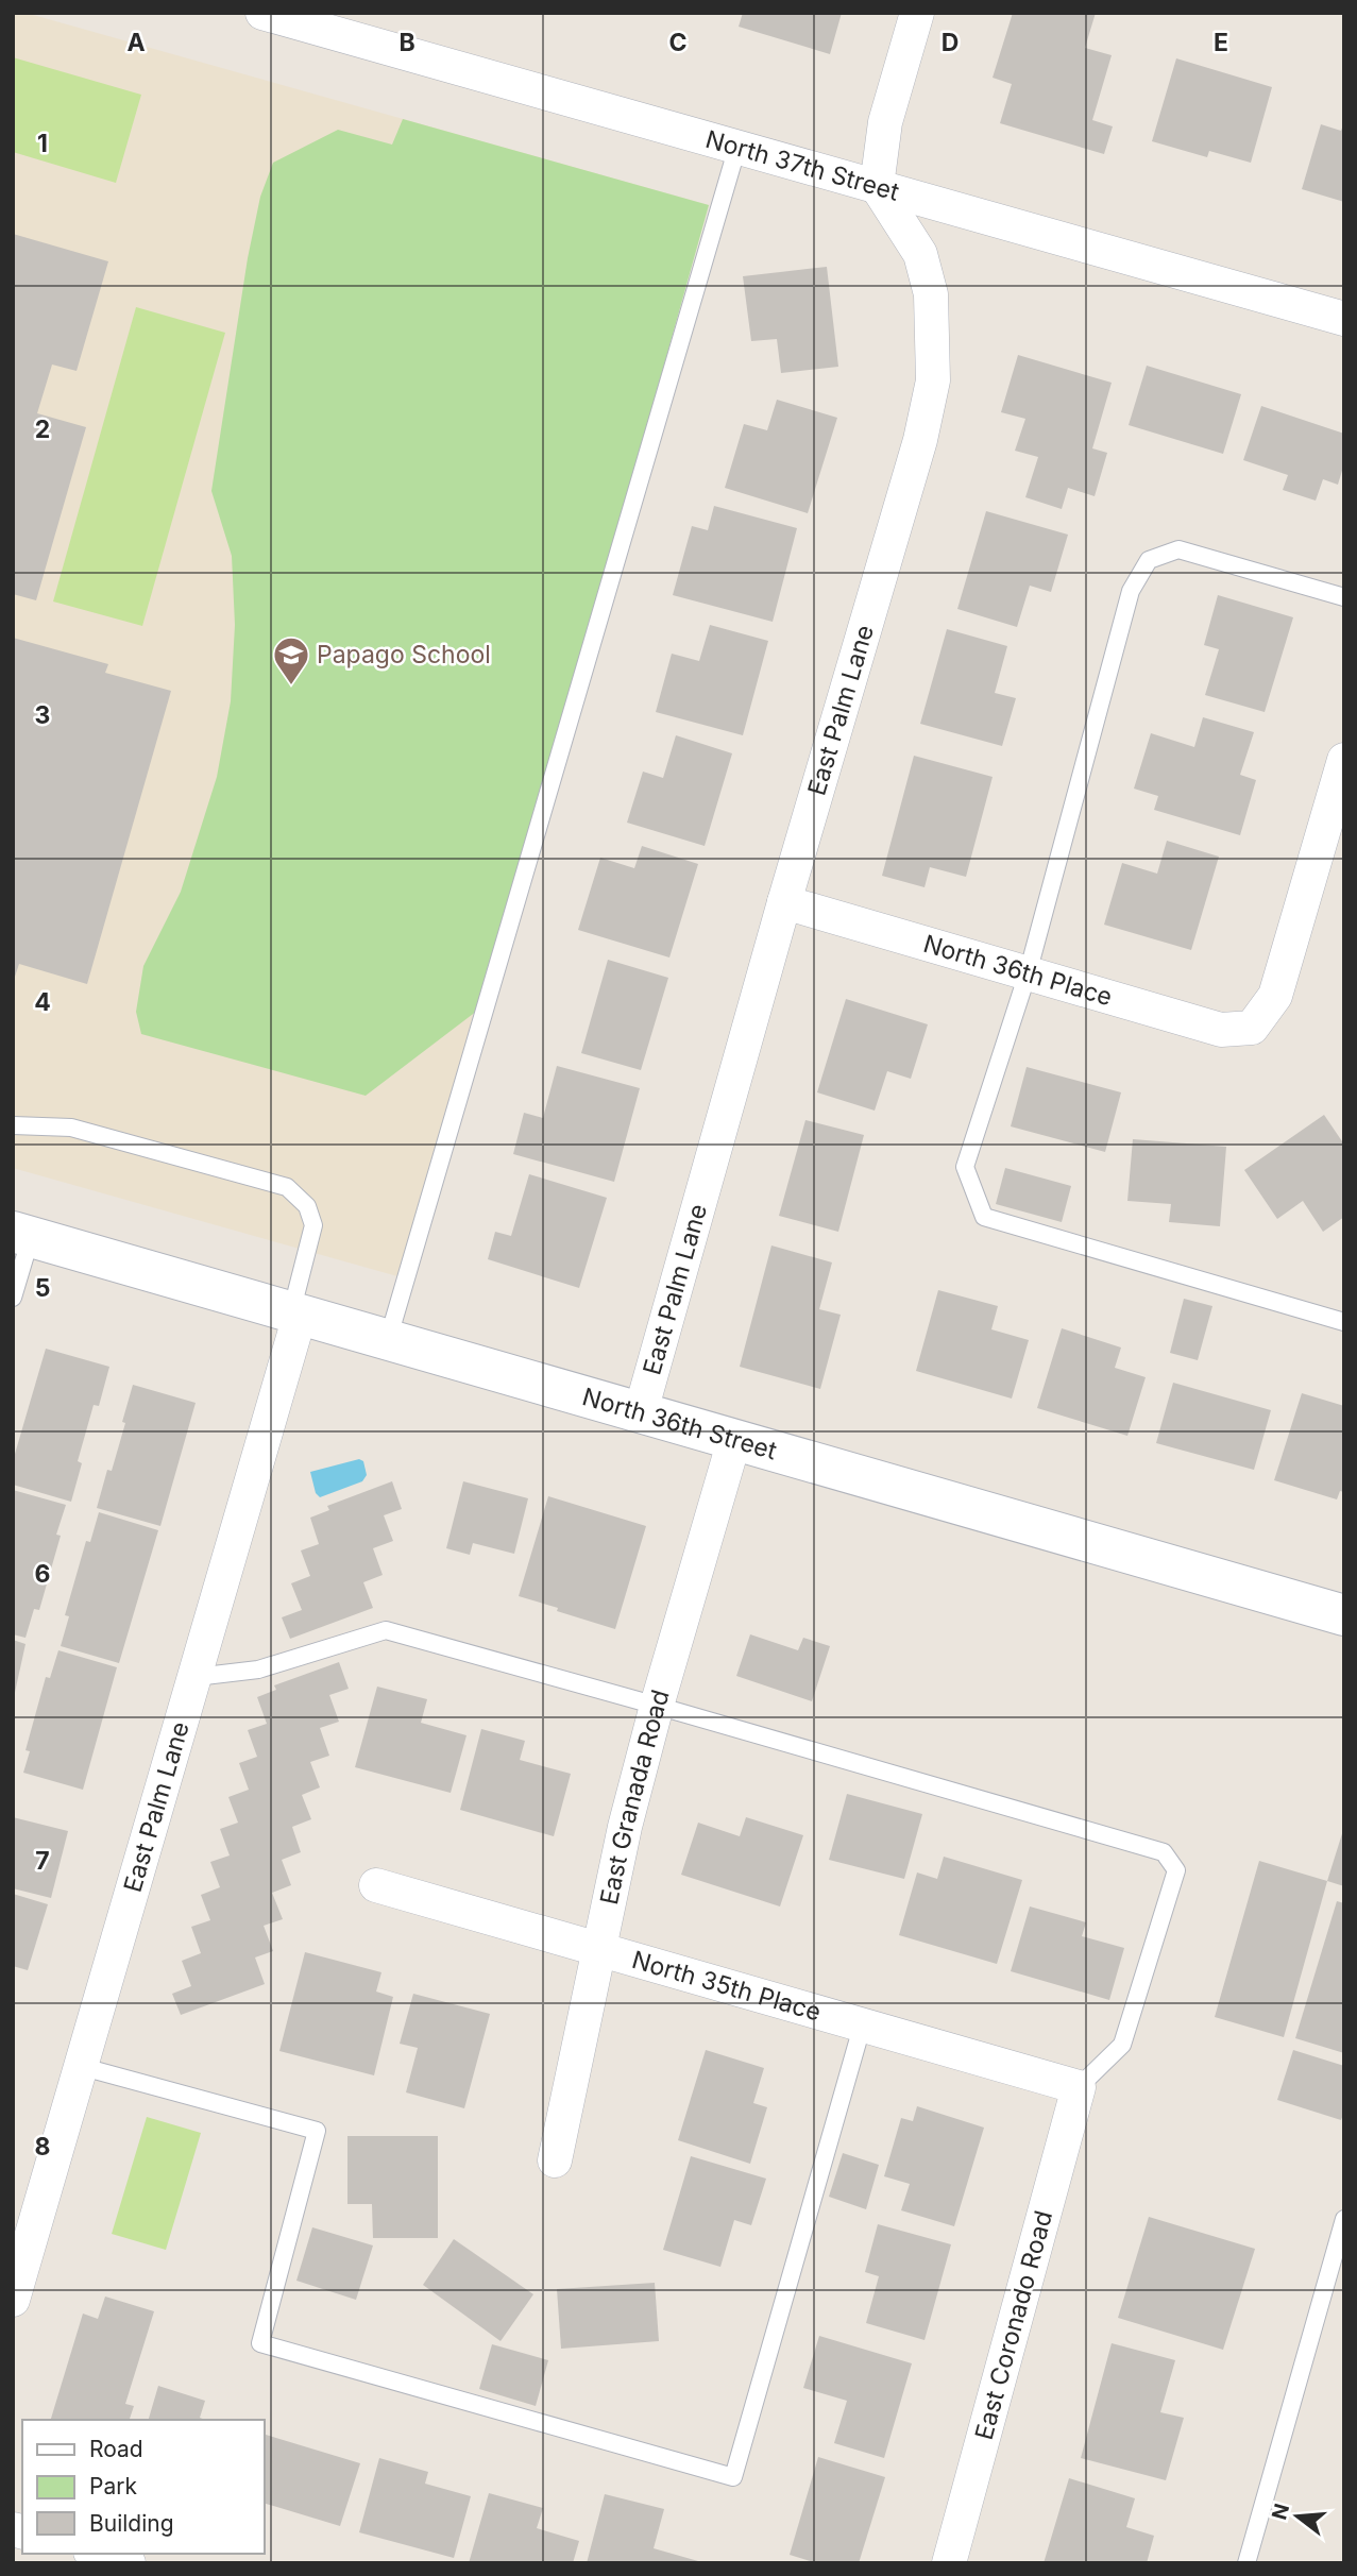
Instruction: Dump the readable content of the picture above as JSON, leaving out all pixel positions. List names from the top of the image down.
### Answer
{
  "streets": {
    "main road": ["North 36th Street"],
    "street": [
      "North 37th Street",
      "East Palm Lane",
      "North 36th Place",
      "East Granada Road",
      "North 35th Place",
      "East Coronado Road"
    ]
  },
  "crossings": [
    ["North 37th Street", "East Palm Lane"],
    ["East Palm Lane", "North 36th Place"],
    ["East Palm Lane", "North 36th Street"],
    ["North 36th Street", "East Granada Road"],
    ["East Granada Road", "North 35th Place"],
    ["North 35th Place", "East Coronado Road"]
  ],
  "places": {
    "school or university": ["Papago School"]
  },
  "legend": ["Road", "Park", "Building"],
  "north": "left",
  "grid": {
    "columns": [
      "A",
      "B",
      "C",
      "D",
      "E"
    ],
    "rows": [
      "1",
      "2",
      "3",
      "4",
      "5",
      "6",
      "7",
      "8"
    ]
  }
}
